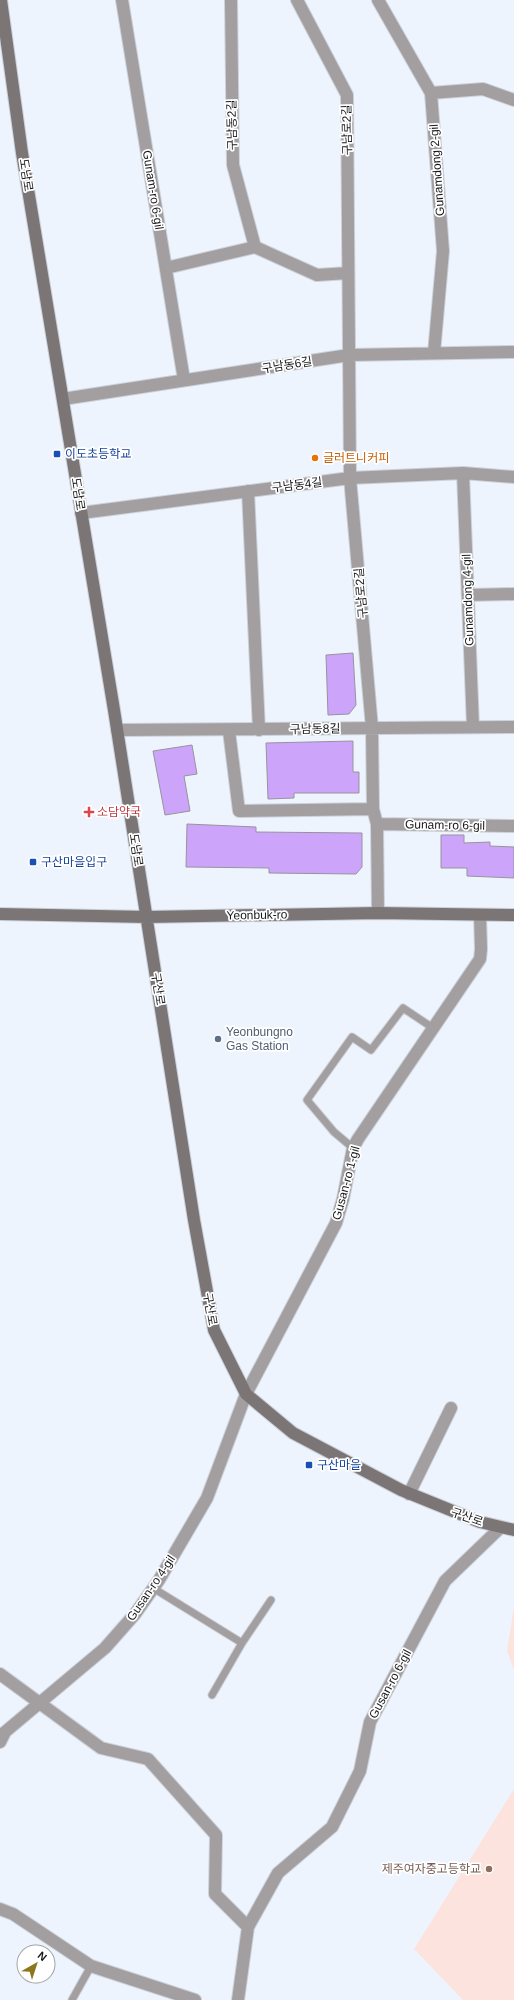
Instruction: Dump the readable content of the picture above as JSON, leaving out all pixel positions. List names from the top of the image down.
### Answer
{
  "streets": {
    "main road": ["도남로", "Yeonbuk-ro", "구산로"],
    "street": [
      "구남동2길",
      "구남로2길",
      "Gunamdong 2-gil",
      "Gunam-ro 6-gil",
      "구남동6길",
      "구남동4길",
      "Gunamdong 4-gil",
      "구남동8길",
      "Gusan-ro 1-gil",
      "Gusan-ro 4-gil",
      "Gusan-ro 6-gil"
    ]
  },
  "crossings": [
    ["구남로2길", "Gunam-ro 6-gil"],
    ["구남로2길", "구남동6길"],
    ["구남로2길", "구남동4길"],
    ["구남로2길", "구남동8길"],
    ["구남로2길", "Yeonbuk-ro"],
    ["Gunamdong 2-gil", "구남동6길"],
    ["도남로", "구남동6길"],
    ["도남로", "구남동4길"],
    ["도남로", "구남동8길"],
    ["도남로", "Yeonbuk-ro"],
    ["도남로", "구산로"],
    ["Gunam-ro 6-gil", "구남동6길"],
    ["구남동4길", "Gunamdong 4-gil"],
    ["Gunamdong 4-gil", "구남동8길"],
    ["Yeonbuk-ro", "구산로"],
    ["Yeonbuk-ro", "Gusan-ro 1-gil"],
    ["구산로", "Gusan-ro 1-gil"],
    ["구산로", "Gusan-ro 4-gil"],
    ["구산로", "Gusan-ro 6-gil"],
    ["Gusan-ro 1-gil", "Gusan-ro 4-gil"]
  ],
  "places": {
    "transit": ["이도초등학교", "구산마을입구", "구산마을"],
    "other": ["글러트니커피", "Yeonbungno Gas Station", "제주여자중고등학교"],
    "health": ["소담약국"]
  },
  "north": "top right"
}
